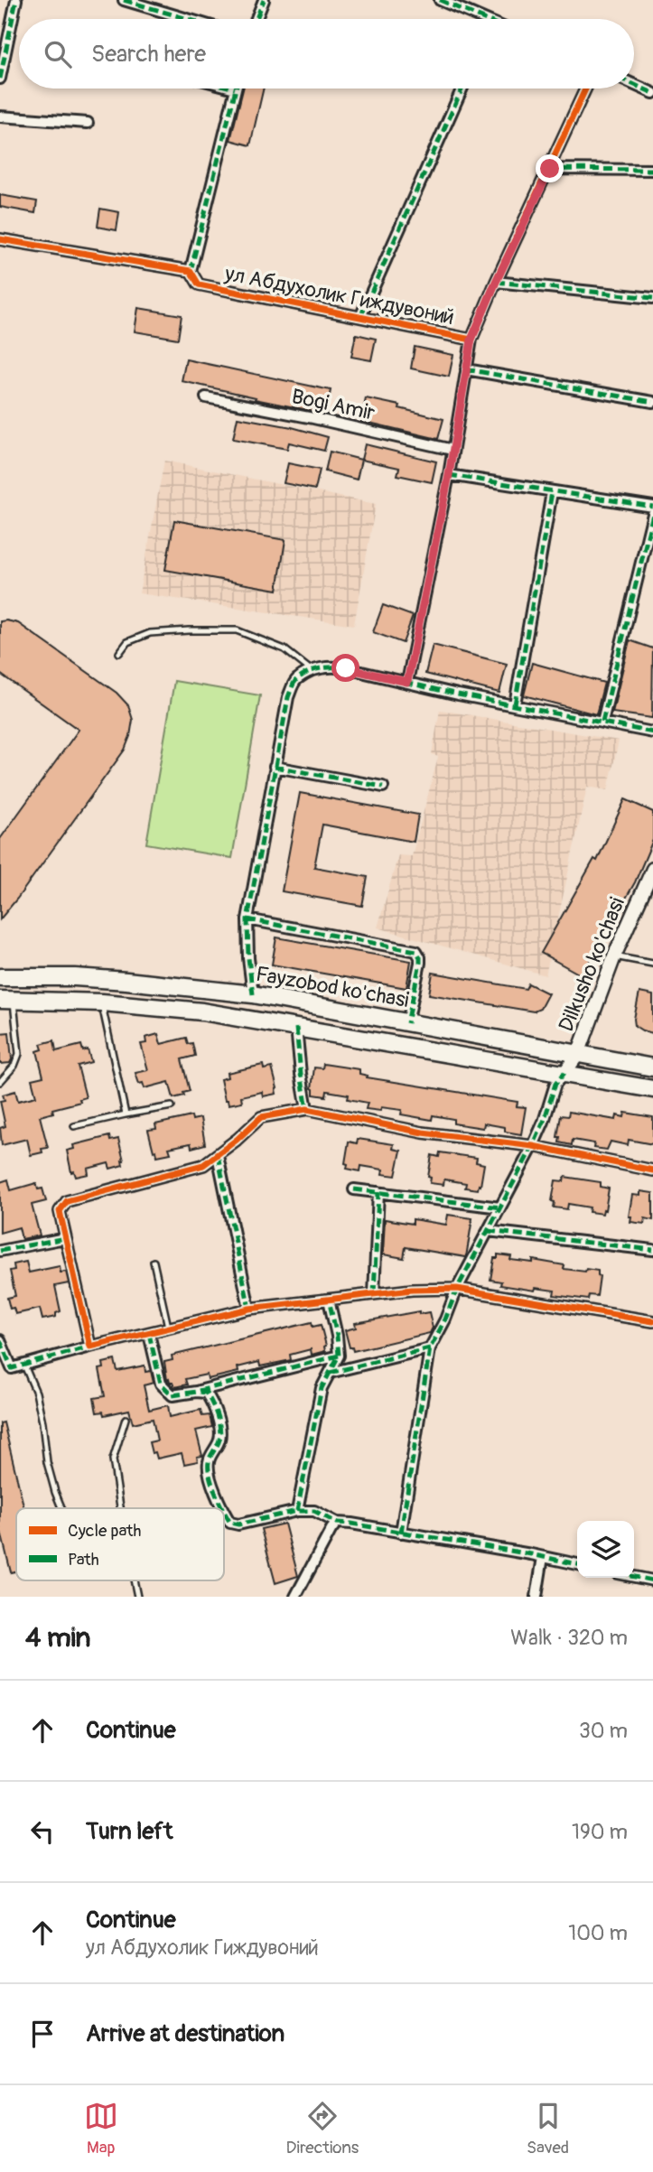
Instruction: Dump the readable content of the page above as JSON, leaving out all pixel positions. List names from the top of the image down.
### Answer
{
  "streets": {
    "main road": ["Fayzobod ko'chasi"],
    "street": ["ул Абдухолик Гиждувоний", "Dilkusho ko'chasi"]
  },
  "crossings": [
    ["Dilkusho ko'chasi", "Fayzobod ko'chasi"]
  ],
  "legend": ["Cycle path", "Path"],
  "page": {
    "search": "Search here",
    "heading": ["4 min", "Walk · 320 m"],
    "list": [
      ["Continue", "30 m"],
      ["Turn left", "190 m"],
      ["Continue", "ул Абдухолик Гиждувоний", "100 m"],
      "Arrive at destination"
    ],
    "nav": ["Map", "Directions", "Saved"]
  }
}
